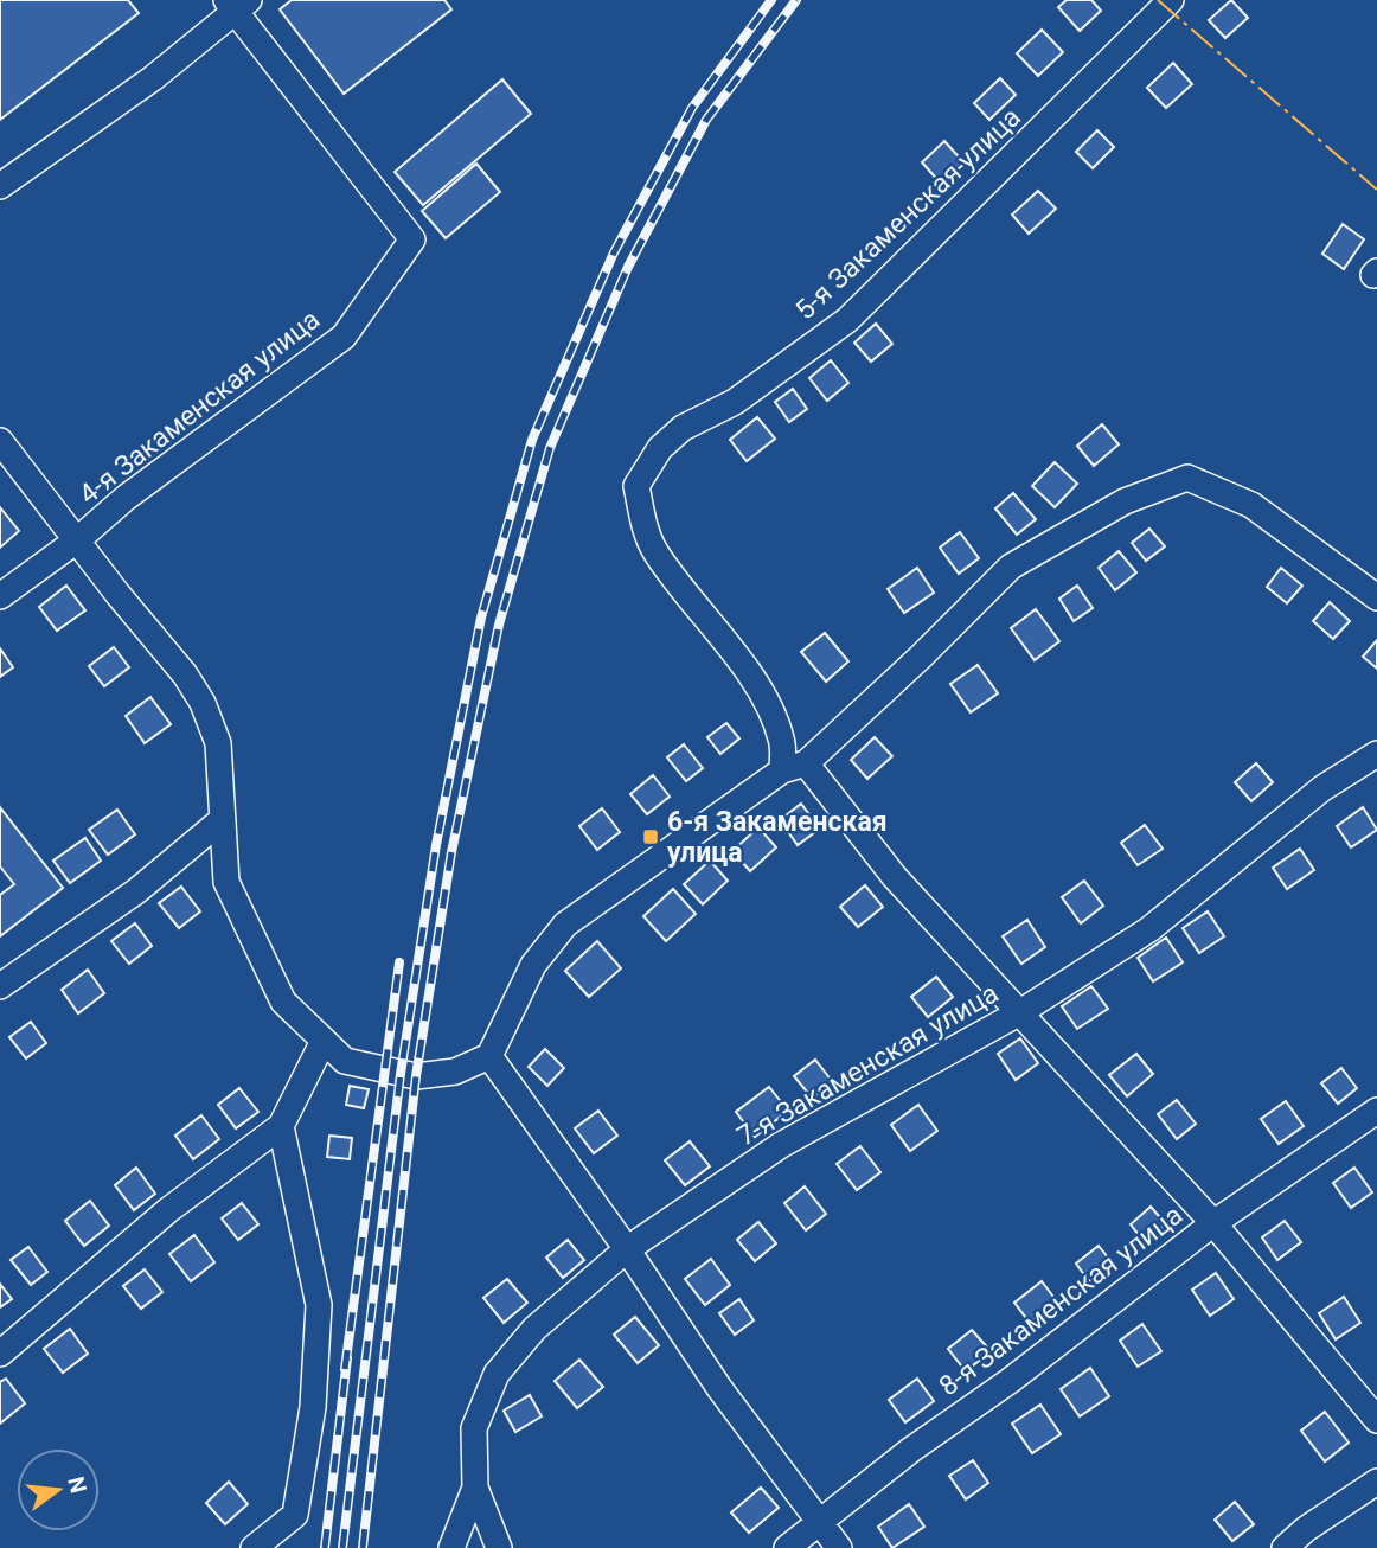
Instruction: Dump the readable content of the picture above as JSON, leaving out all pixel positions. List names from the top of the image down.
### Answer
{
  "streets": {
    "street": [
      "5-я Закаменская улица",
      "4-я Закаменская улица",
      "7-я Закаменская улица",
      "8-я Закаменская улица"
    ]
  },
  "places": {
    "transit": ["6-я Закаменская улица"]
  },
  "north": "right"
}
